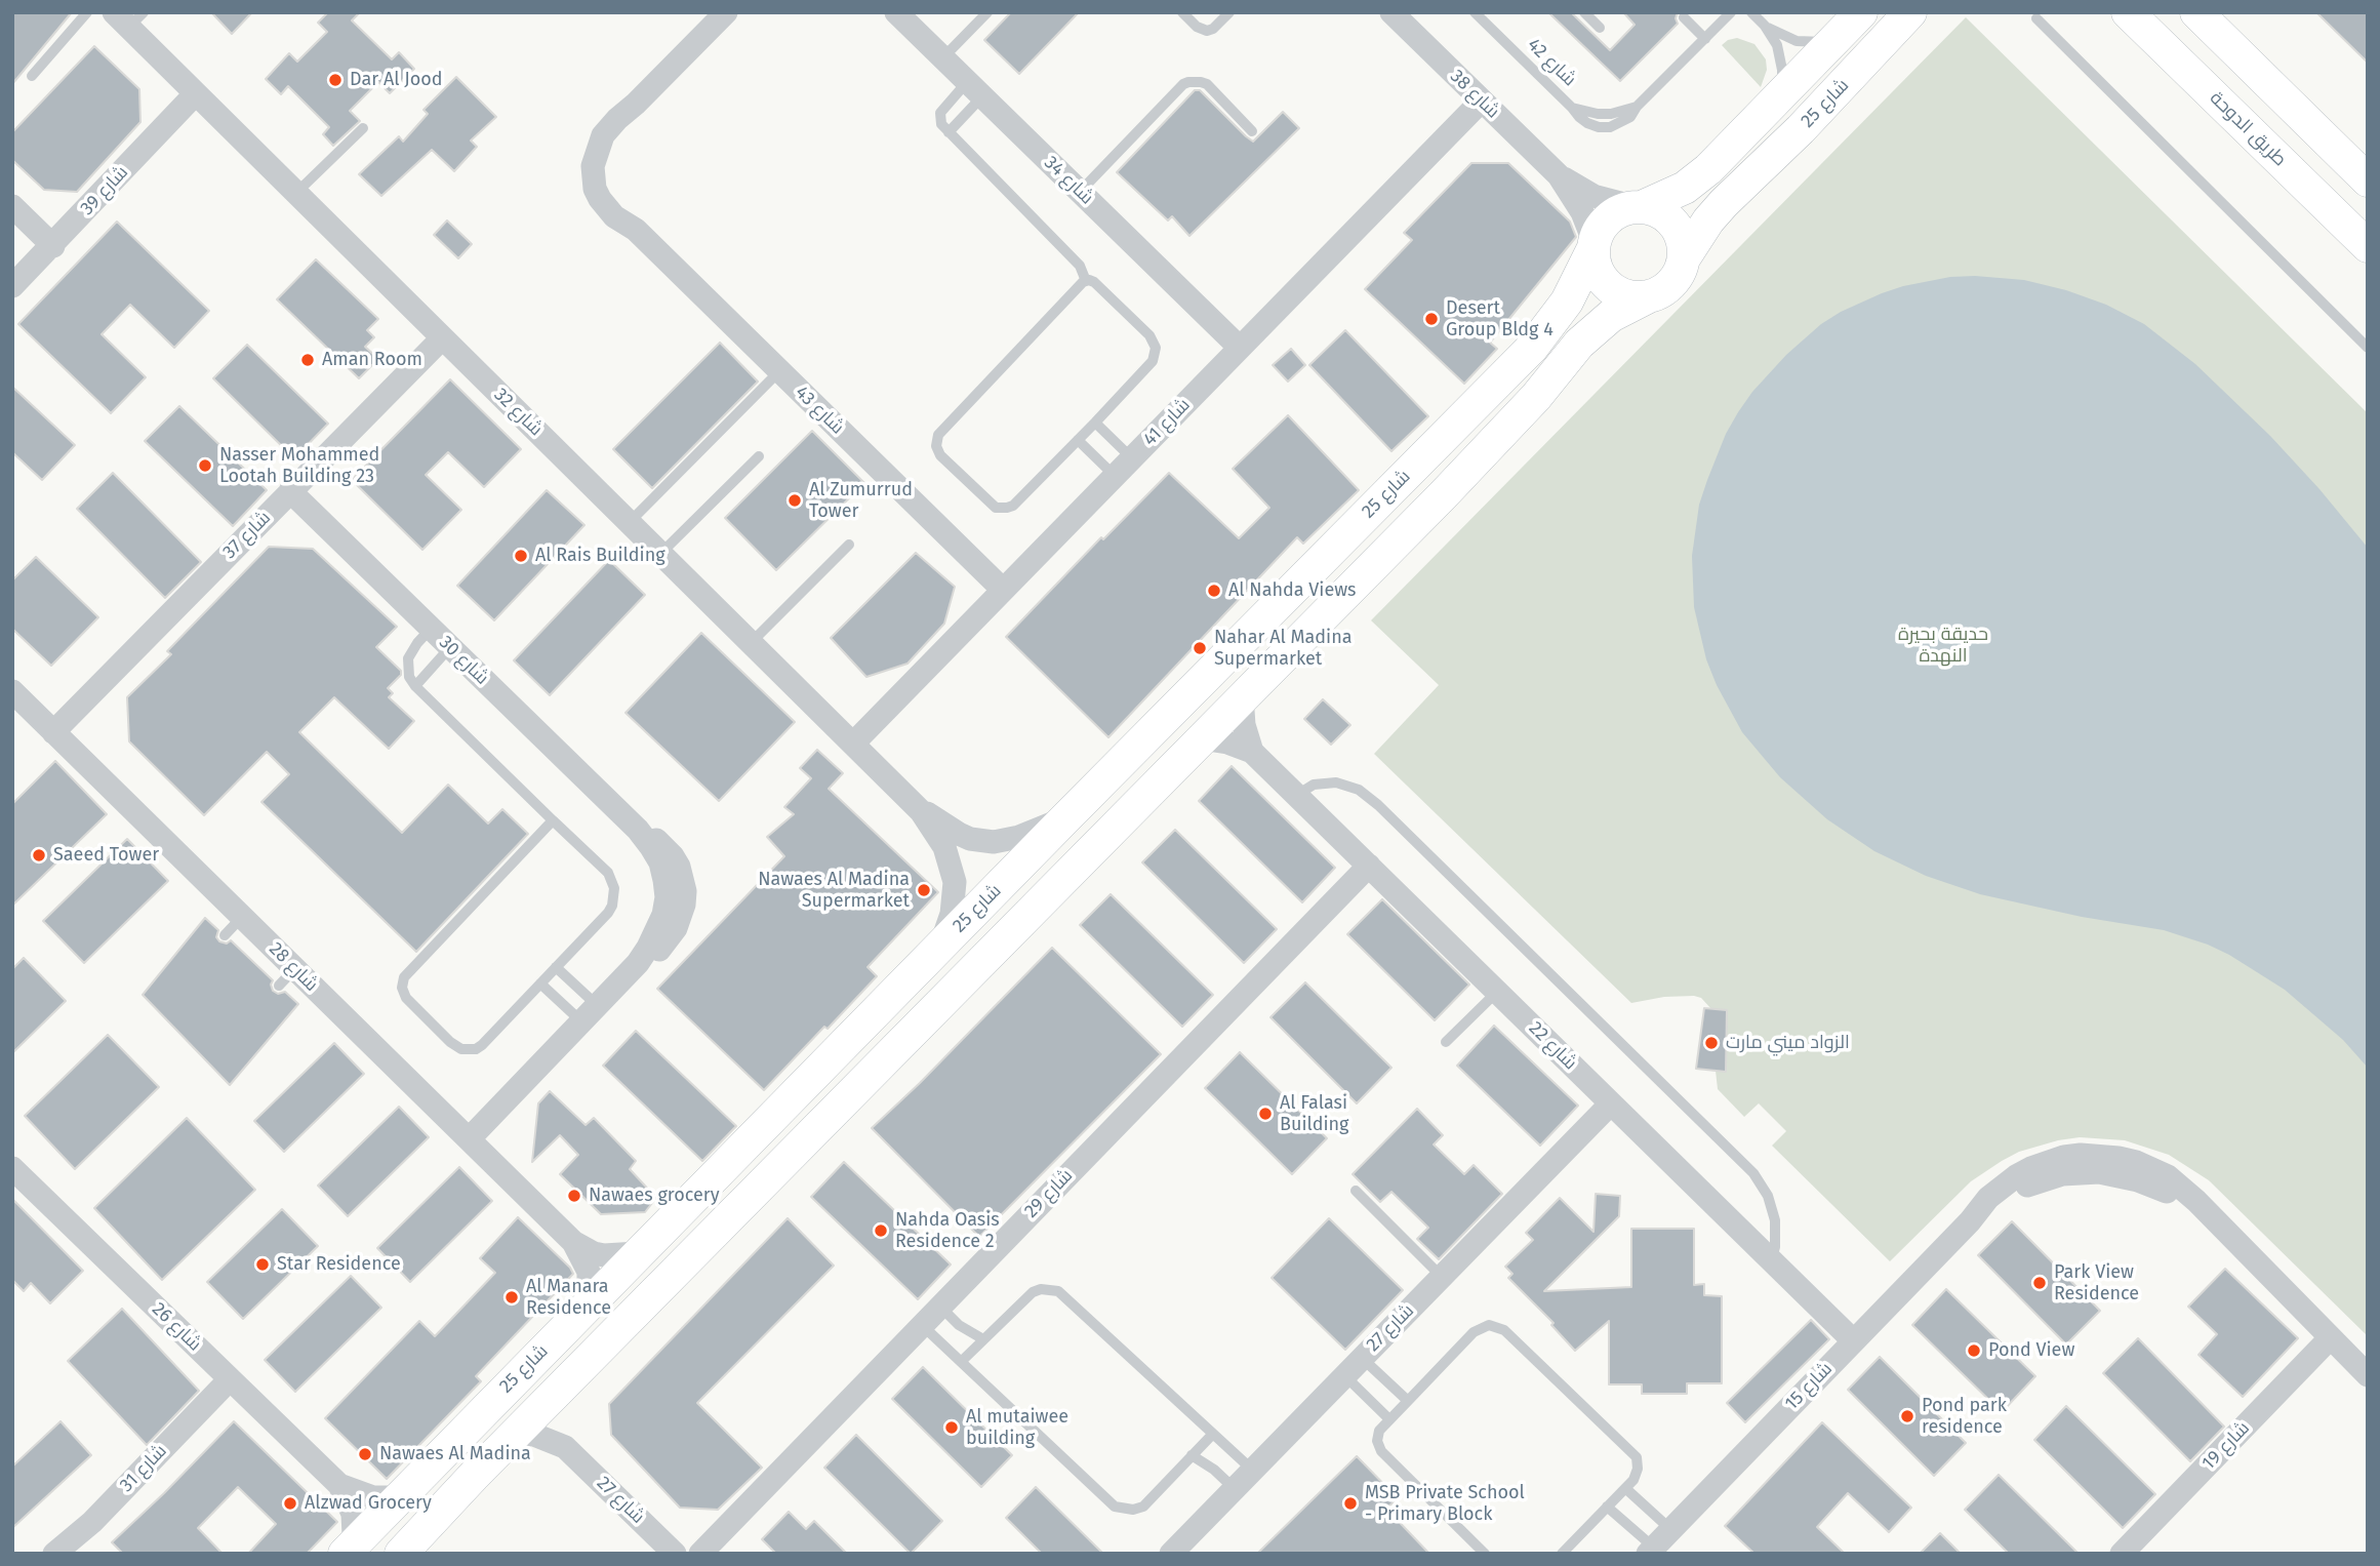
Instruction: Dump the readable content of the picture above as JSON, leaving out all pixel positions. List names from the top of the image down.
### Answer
{
  "streets": {
    "street": [
      "شارع 38",
      "شارع 25",
      "طريق الدوحة",
      "شارع 34",
      "شارع 39",
      "شارع 43",
      "شارع 32",
      "شارع 41",
      "شارع 37",
      "شارع 30",
      "شارع 28",
      "شارع 22",
      "شارع 29",
      "شارع 26",
      "شارع 27",
      "شارع 15",
      "شارع 19",
      "شارع 31"
    ],
    "lane": ["شارع 42"]
  },
  "crossings": [
    ["شارع 38", "شارع 25"],
    ["شارع 38", "شارع 41"],
    ["شارع 25", "شارع 32"],
    ["شارع 25", "شارع 28"],
    ["شارع 25", "شارع 26"],
    ["شارع 34", "شارع 41"],
    ["شارع 39", "شارع 32"],
    ["شارع 43", "شارع 41"],
    ["شارع 32", "شارع 41"],
    ["شارع 32", "شارع 37"],
    ["شارع 37", "شارع 30"],
    ["شارع 37", "شارع 28"],
    ["شارع 30", "شارع 28"],
    ["شارع 22", "شارع 29"],
    ["شارع 22", "شارع 27"],
    ["شارع 22", "شارع 15"],
    ["شارع 26", "شارع 31"],
    ["شارع 15", "شارع 19"]
  ],
  "parks": ["حديقة بحيرة النهدة"],
  "places": [
    "Dar Al Jood",
    "Desert Group Bldg 4",
    "Aman Room",
    "Nasser Mohammed Lootah Building 23",
    "Al Zumurrud Tower",
    "Al Rais Building",
    "Al Nahda Views",
    "Nahar Al Madina Supermarket",
    "Saeed Tower",
    "Nawaes Al Madina Supermarket",
    "الزواد ميني مارت",
    "Al Falasi Building",
    "Nawaes grocery",
    "Nahda Oasis Residence 2",
    "Star Residence",
    "Park View Residence",
    "Al Manara Residence",
    "Pond View",
    "Pond park residence",
    "Al mutaiwee building",
    "Nawaes Al Madina",
    "Alzwad Grocery",
    "MSB Private School - Primary Block"
  ]
}
